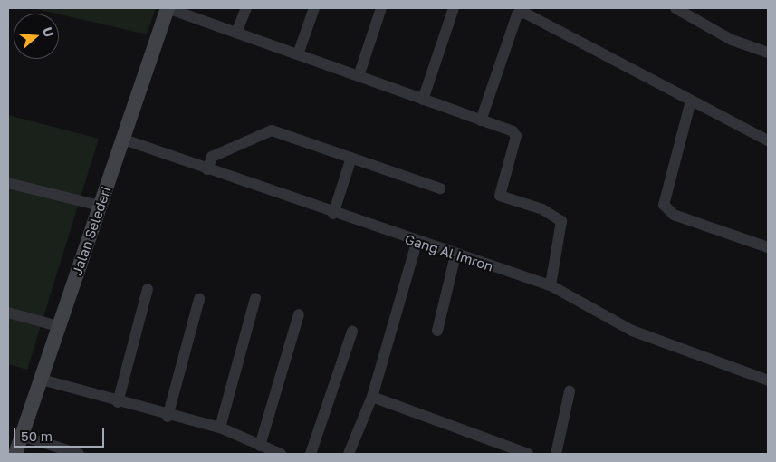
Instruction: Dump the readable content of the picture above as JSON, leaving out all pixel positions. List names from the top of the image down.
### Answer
{
  "streets": {
    "street": ["Jalan Selederi", "Gang Al Imron"]
  },
  "crossings": [
    ["Jalan Selederi", "Gang Al Imron"]
  ],
  "scale_bar": "50 m",
  "north": "right"
}
